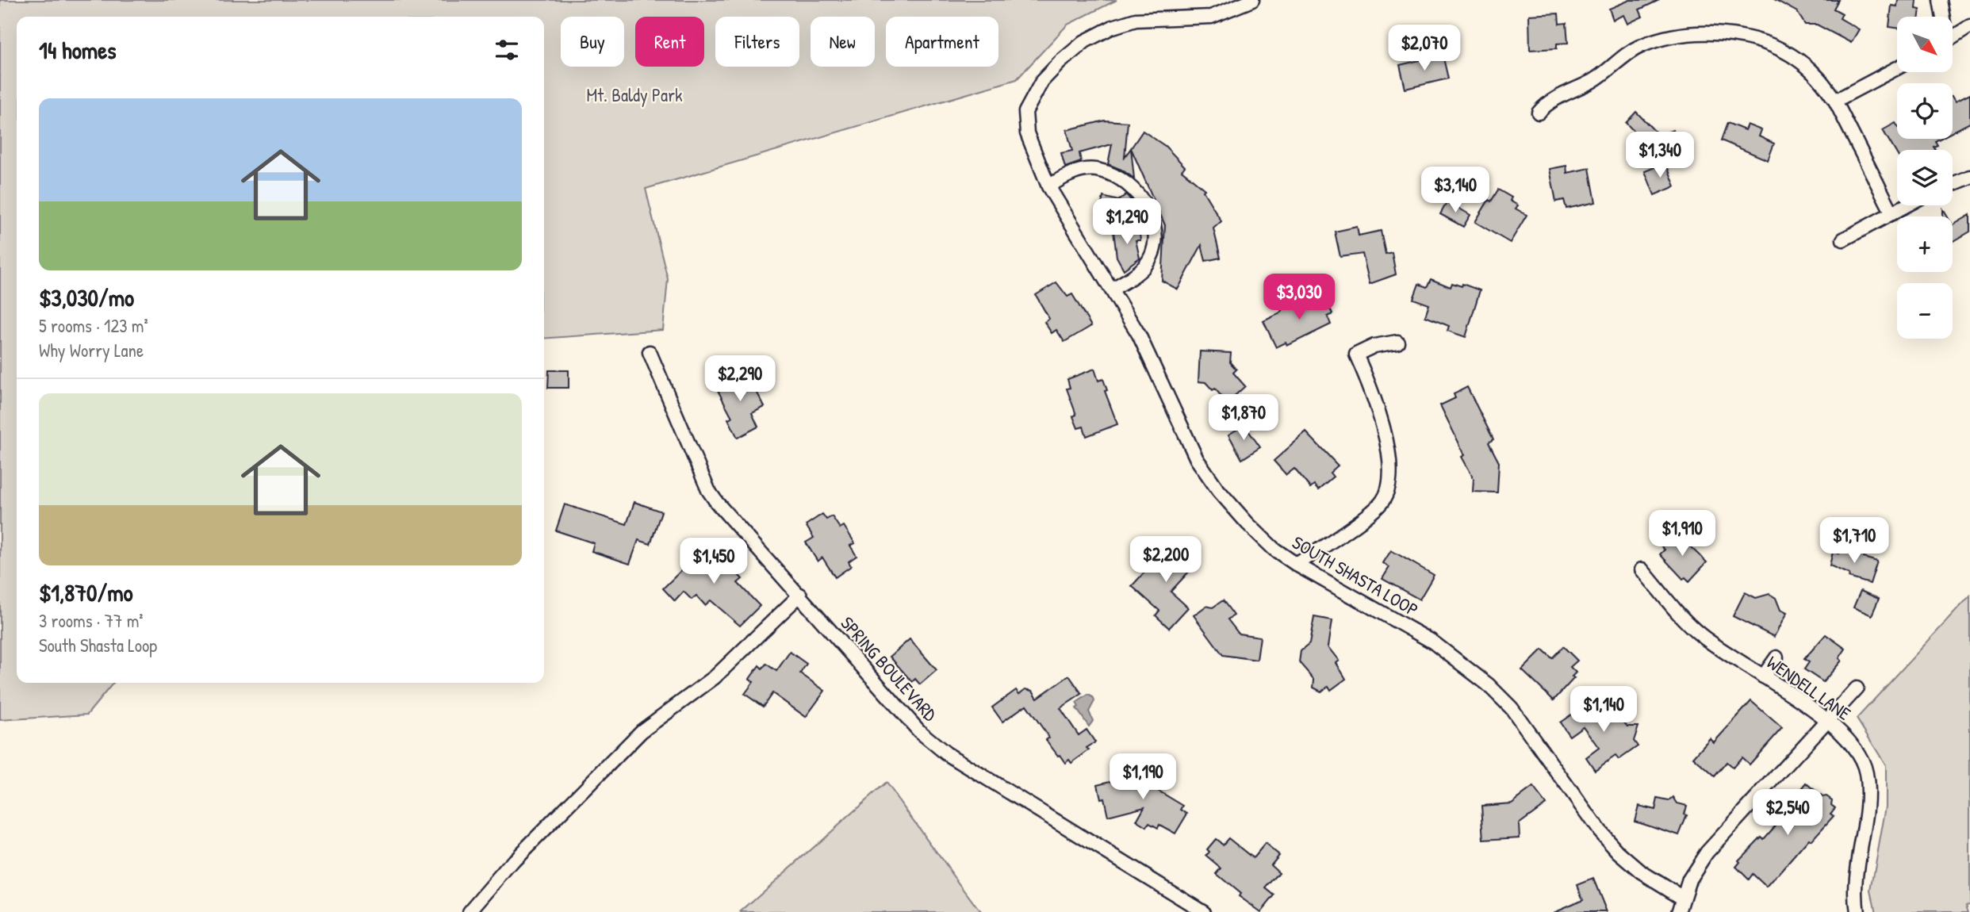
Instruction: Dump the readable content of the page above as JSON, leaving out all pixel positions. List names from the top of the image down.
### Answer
{
  "streets": {
    "street": ["SOUTH SHASTA LOOP", "SPRING BOULEVARD", "WENDELL LANE"]
  },
  "parks": ["Mt. Baldy Park"],
  "north": "bottom right",
  "page": {
    "map_buttons": ["+", "−"],
    "chip": [
      "Buy",
      "Rent",
      "Filters",
      "New",
      "Apartment"
    ],
    "heading": "14 homes",
    "price": [
      "$2,070",
      "$1,340",
      "$3,140",
      "$1,290",
      "$3,030",
      "$2,290",
      "$1,870",
      "$1,910",
      "$1,710",
      "$2,200",
      "$1,450",
      "$1,140",
      "$1,190",
      "$2,540"
    ],
    "list": [
      {
        "name": "$3,030/mo",
        "note": "5 rooms · 123 m² · Why Worry Lane"
      },
      {
        "name": "$1,870/mo",
        "note": "3 rooms · 77 m² · South Shasta Loop"
      }
    ]
  }
}
